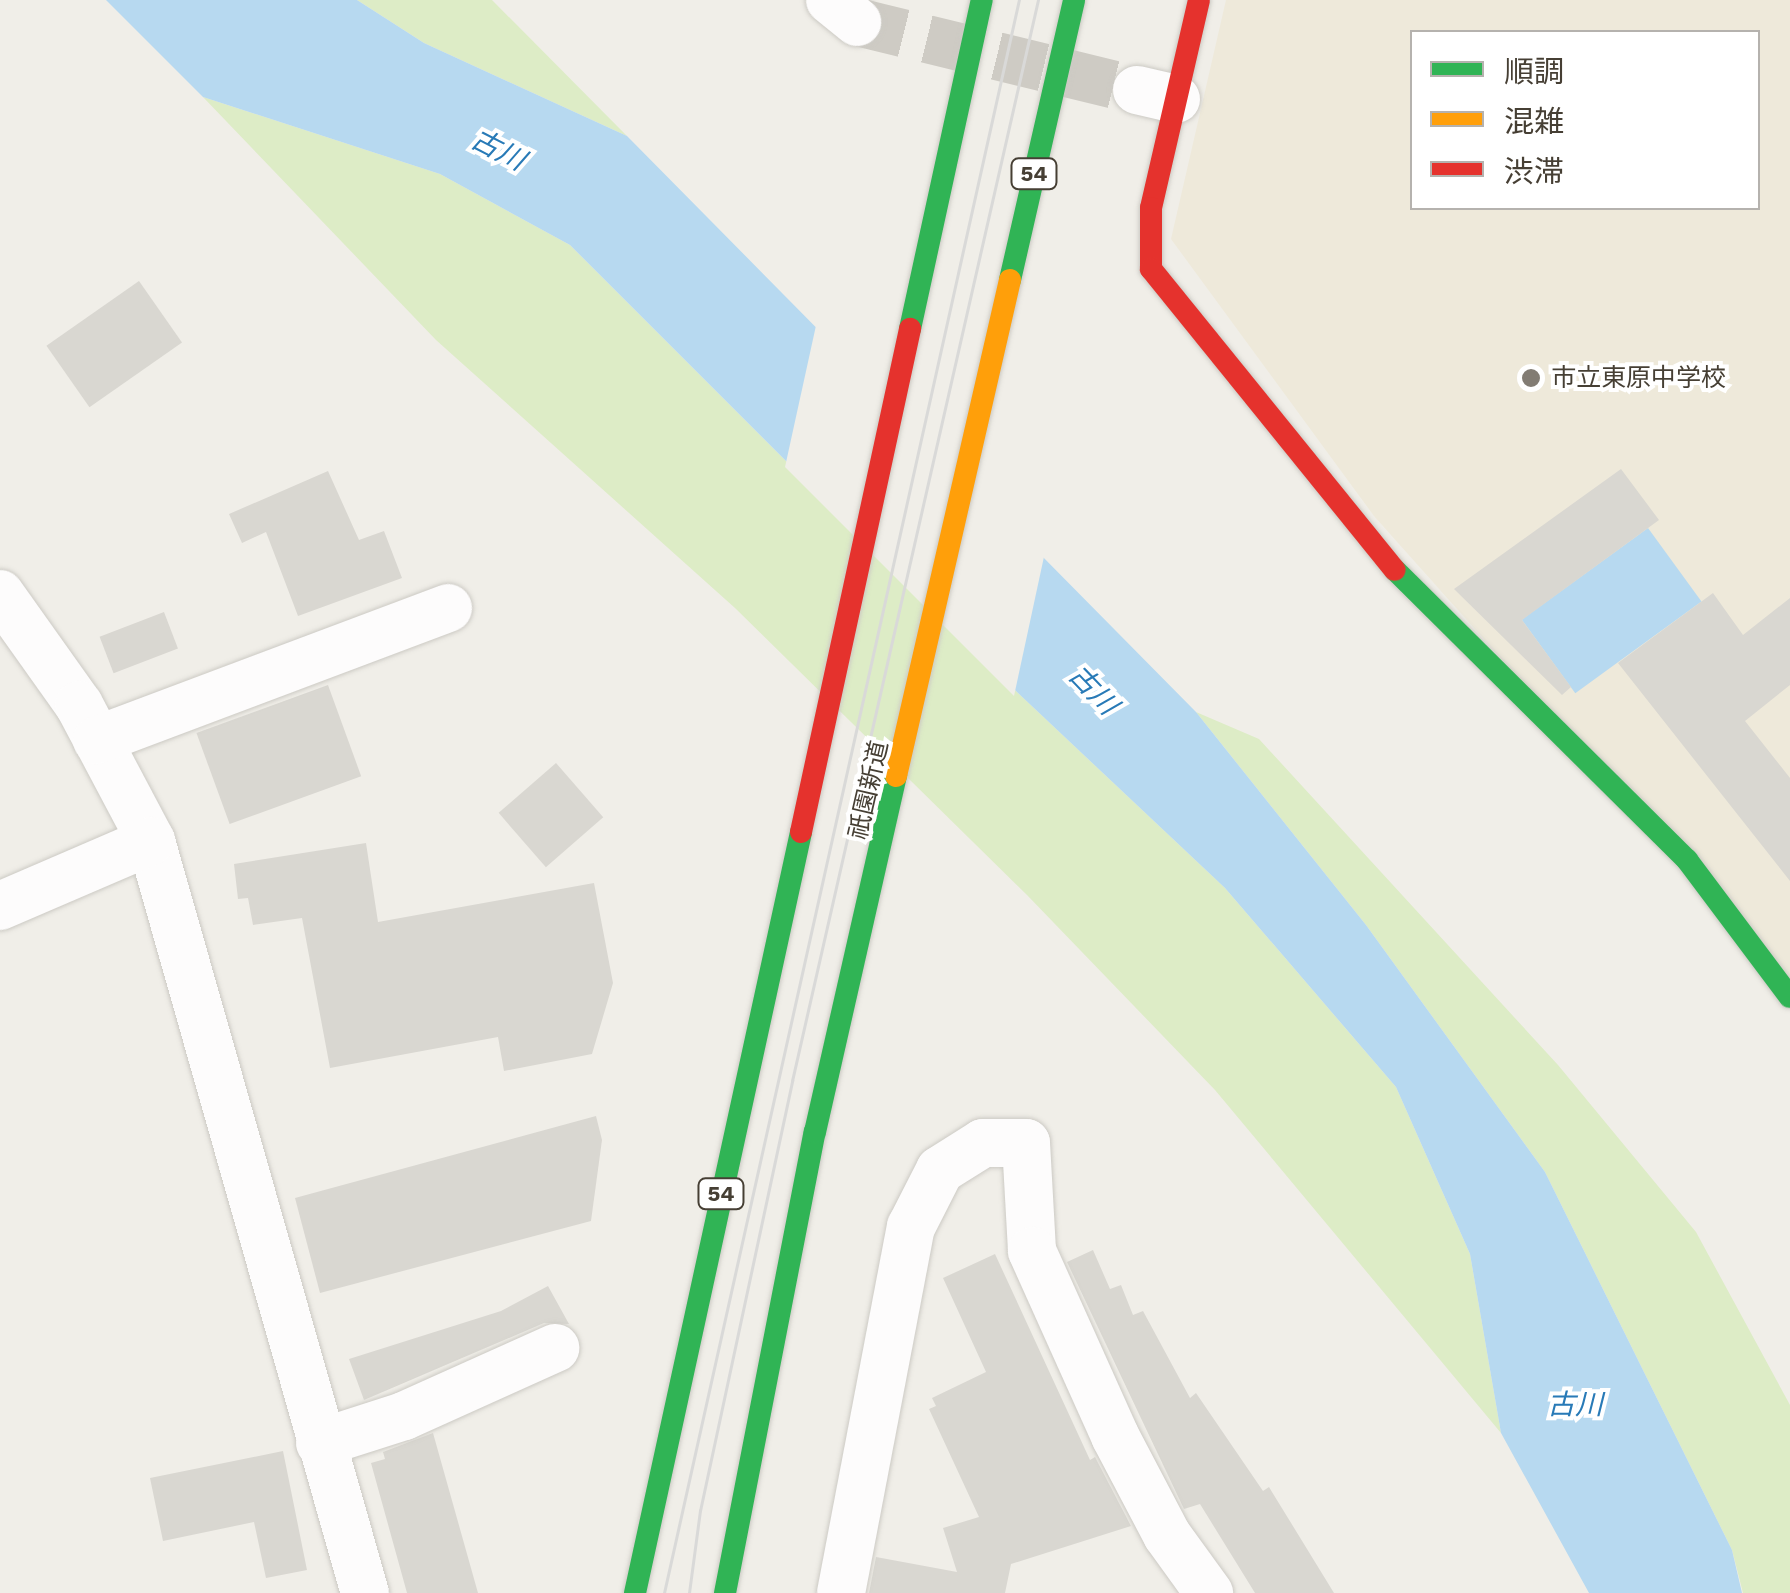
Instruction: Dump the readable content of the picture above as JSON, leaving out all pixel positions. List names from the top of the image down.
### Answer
{
  "streets": {
    "main road": ["54", "祇園新道"]
  },
  "water": ["古川"],
  "places": ["市立東原中学校"],
  "legend": ["順調", "混雑", "渋滞"]
}
